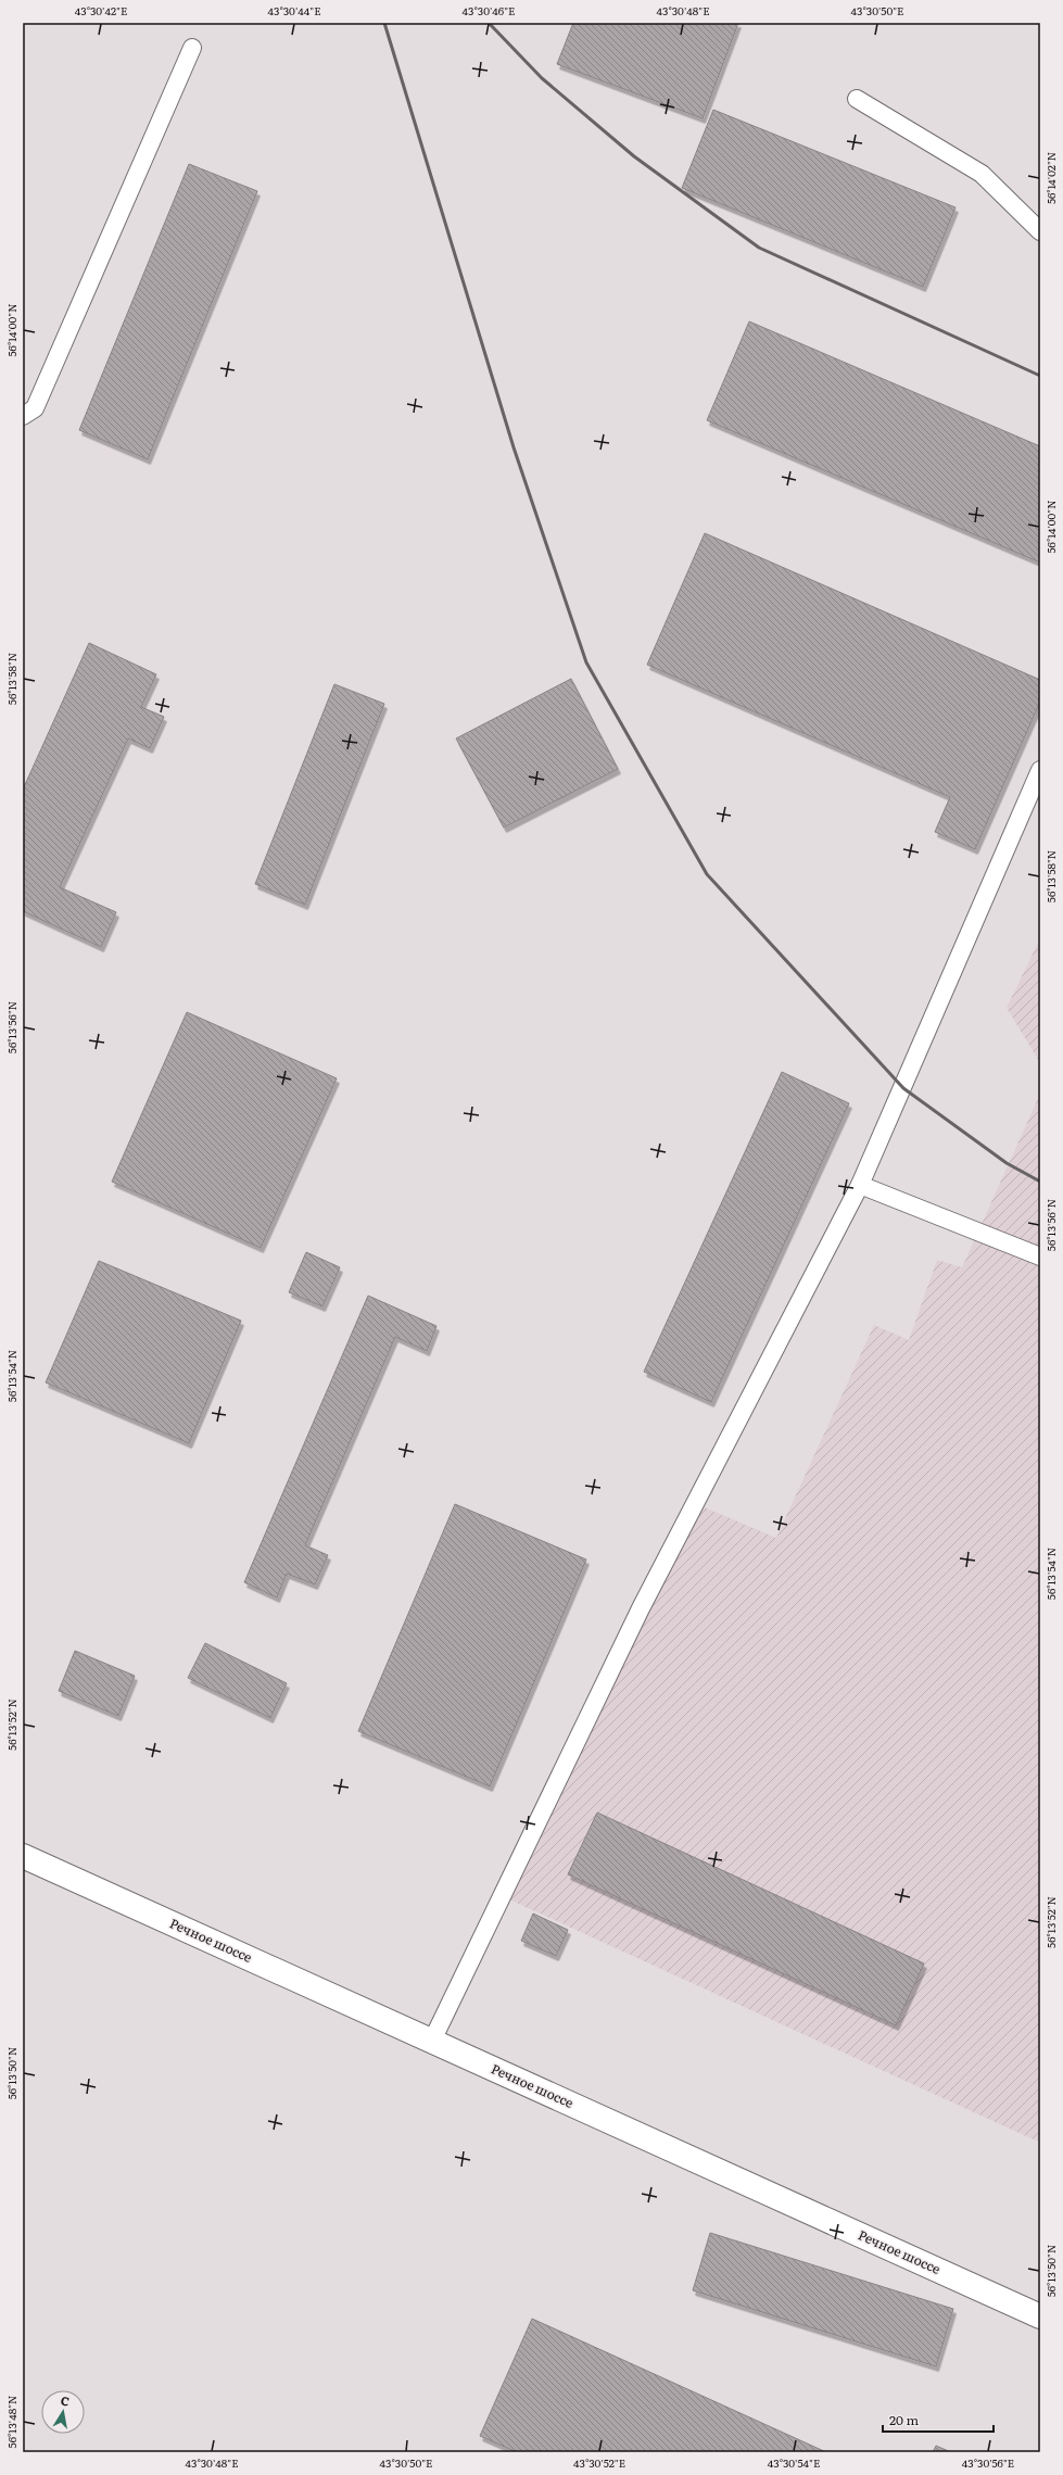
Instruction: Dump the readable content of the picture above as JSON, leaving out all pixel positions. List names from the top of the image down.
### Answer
{
  "streets": {
    "street": ["Речное шоссе"]
  },
  "scale_bar": "20 m",
  "north": "top",
  "coordinates": [
    "43°30'42\"E",
    "43°30'44\"E",
    "43°30'46\"E",
    "43°30'48\"E",
    "43°30'50\"E",
    "56°14'02\"N",
    "56°14'00\"N",
    "56°13'58\"N",
    "56°13'56\"N",
    "56°13'54\"N",
    "56°13'52\"N",
    "56°13'50\"N",
    "56°13'48\"N",
    "43°30'52\"E",
    "43°30'54\"E",
    "43°30'56\"E"
  ]
}
